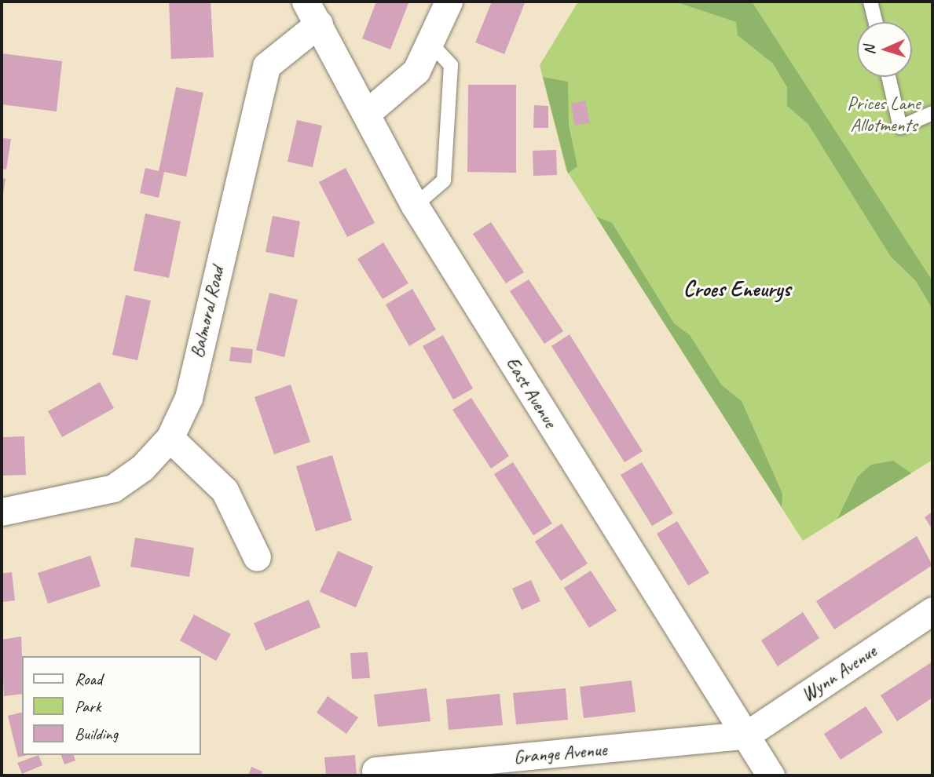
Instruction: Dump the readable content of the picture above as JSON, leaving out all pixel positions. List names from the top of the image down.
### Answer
{
  "streets": {
    "street": [
      "Balmoral Road",
      "East Avenue",
      "Wynn Avenue",
      "Grange Avenue"
    ]
  },
  "crossings": [
    ["Balmoral Road", "East Avenue"],
    ["East Avenue", "Wynn Avenue"],
    ["East Avenue", "Grange Avenue"],
    ["Wynn Avenue", "Grange Avenue"]
  ],
  "districts": ["Croes Eneurys"],
  "parks": ["Prices Lane Allotments"],
  "legend": ["Road", "Park", "Building"],
  "north": "left"
}
